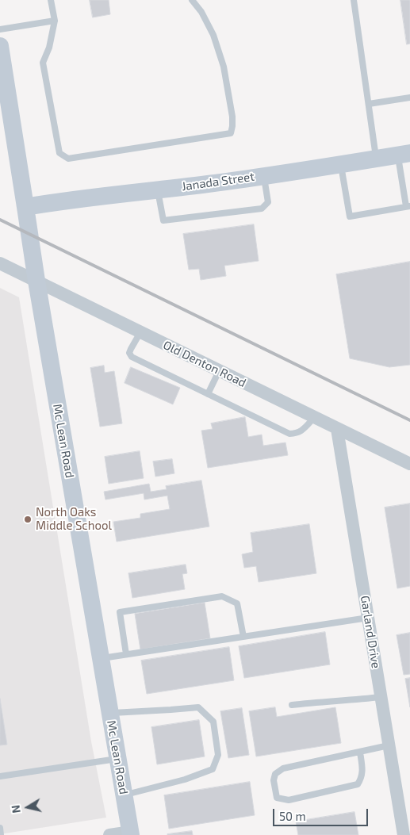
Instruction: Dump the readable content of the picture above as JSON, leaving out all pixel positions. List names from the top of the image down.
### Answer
{
  "streets": {
    "main road": ["Janada Street", "Mc Lean Road"],
    "street": ["Old Denton Road", "Garland Drive"]
  },
  "crossings": [
    ["Janada Street", "Mc Lean Road"],
    ["Old Denton Road", "Mc Lean Road"],
    ["Old Denton Road", "Garland Drive"]
  ],
  "places": ["North Oaks Middle School"],
  "scale_bar": "50 m",
  "north": "left"
}
